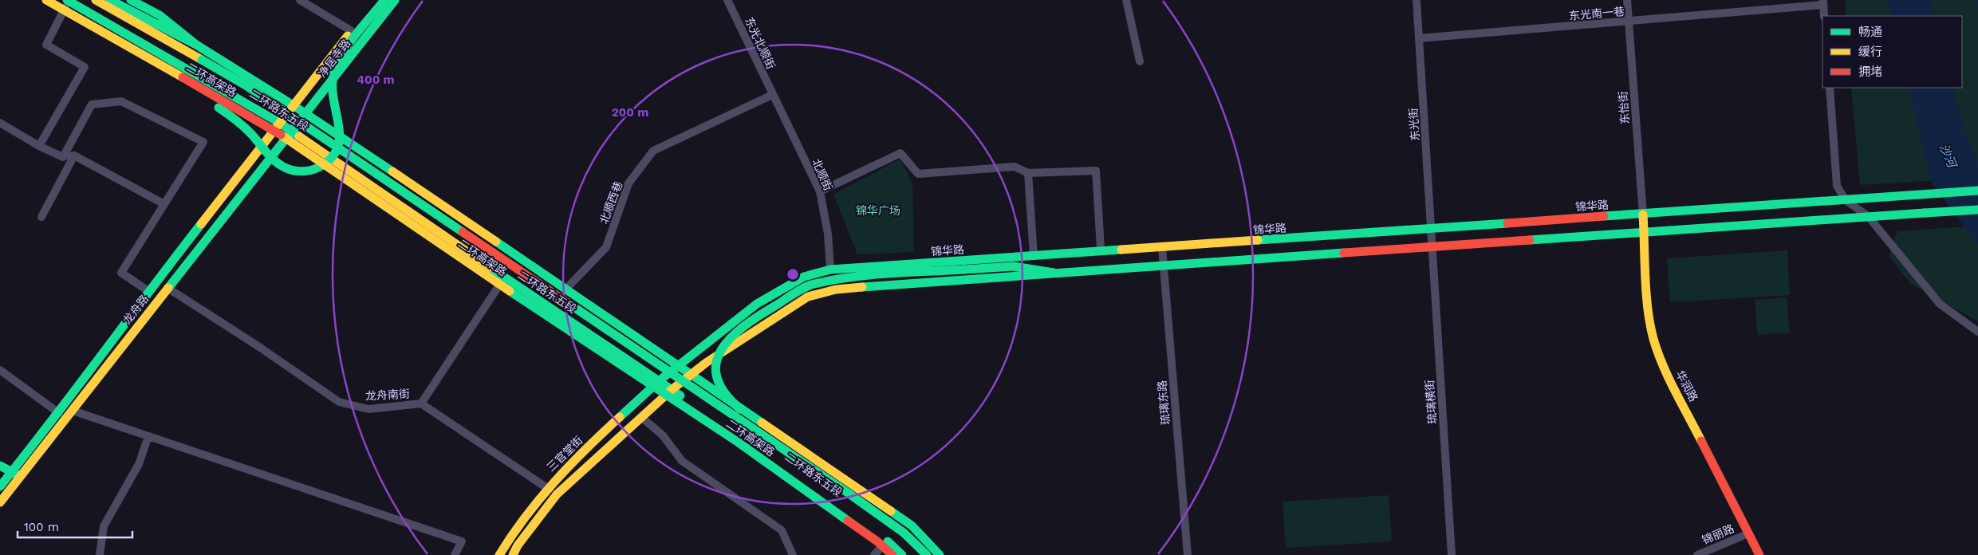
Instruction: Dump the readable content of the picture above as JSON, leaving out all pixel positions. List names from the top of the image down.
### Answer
{
  "streets": {
    "main road": [
      "净居寺路",
      "二环高架路",
      "二环路东五段",
      "锦华路",
      "龙舟路",
      "华润路",
      "三官堂街"
    ],
    "street": [
      "东光南一巷",
      "东光北顺街",
      "东怡街",
      "东光街",
      "北顺街",
      "北顺西巷",
      "龙舟南街",
      "琉璃横街",
      "琉璃东路",
      "锦丽路"
    ]
  },
  "crossings": [
    ["东光南一巷", "东怡街"],
    ["东光南一巷", "东光街"],
    ["东光北顺街", "北顺街"],
    ["东光北顺街", "北顺西巷"],
    ["净居寺路", "二环路东五段"],
    ["净居寺路", "龙舟路"],
    ["东怡街", "锦华路"],
    ["东怡街", "华润路"],
    ["二环路东五段", "北顺西巷"],
    ["二环路东五段", "锦华路"],
    ["二环路东五段", "龙舟路"],
    ["二环路东五段", "三官堂街"],
    ["东光街", "锦华路"],
    ["东光街", "琉璃横街"],
    ["北顺街", "北顺西巷"],
    ["北顺街", "锦华路"],
    ["锦华路", "华润路"],
    ["锦华路", "琉璃东路"],
    ["锦华路", "三官堂街"],
    ["龙舟路", "龙舟南街"],
    ["华润路", "锦丽路"],
    ["龙舟南街", "三官堂街"]
  ],
  "water": ["沙河"],
  "parks": ["锦华广场"],
  "legend": ["畅通", "缓行", "拥堵"],
  "scale_bar": "100 m",
  "rings": ["400 m", "200 m"]
}
